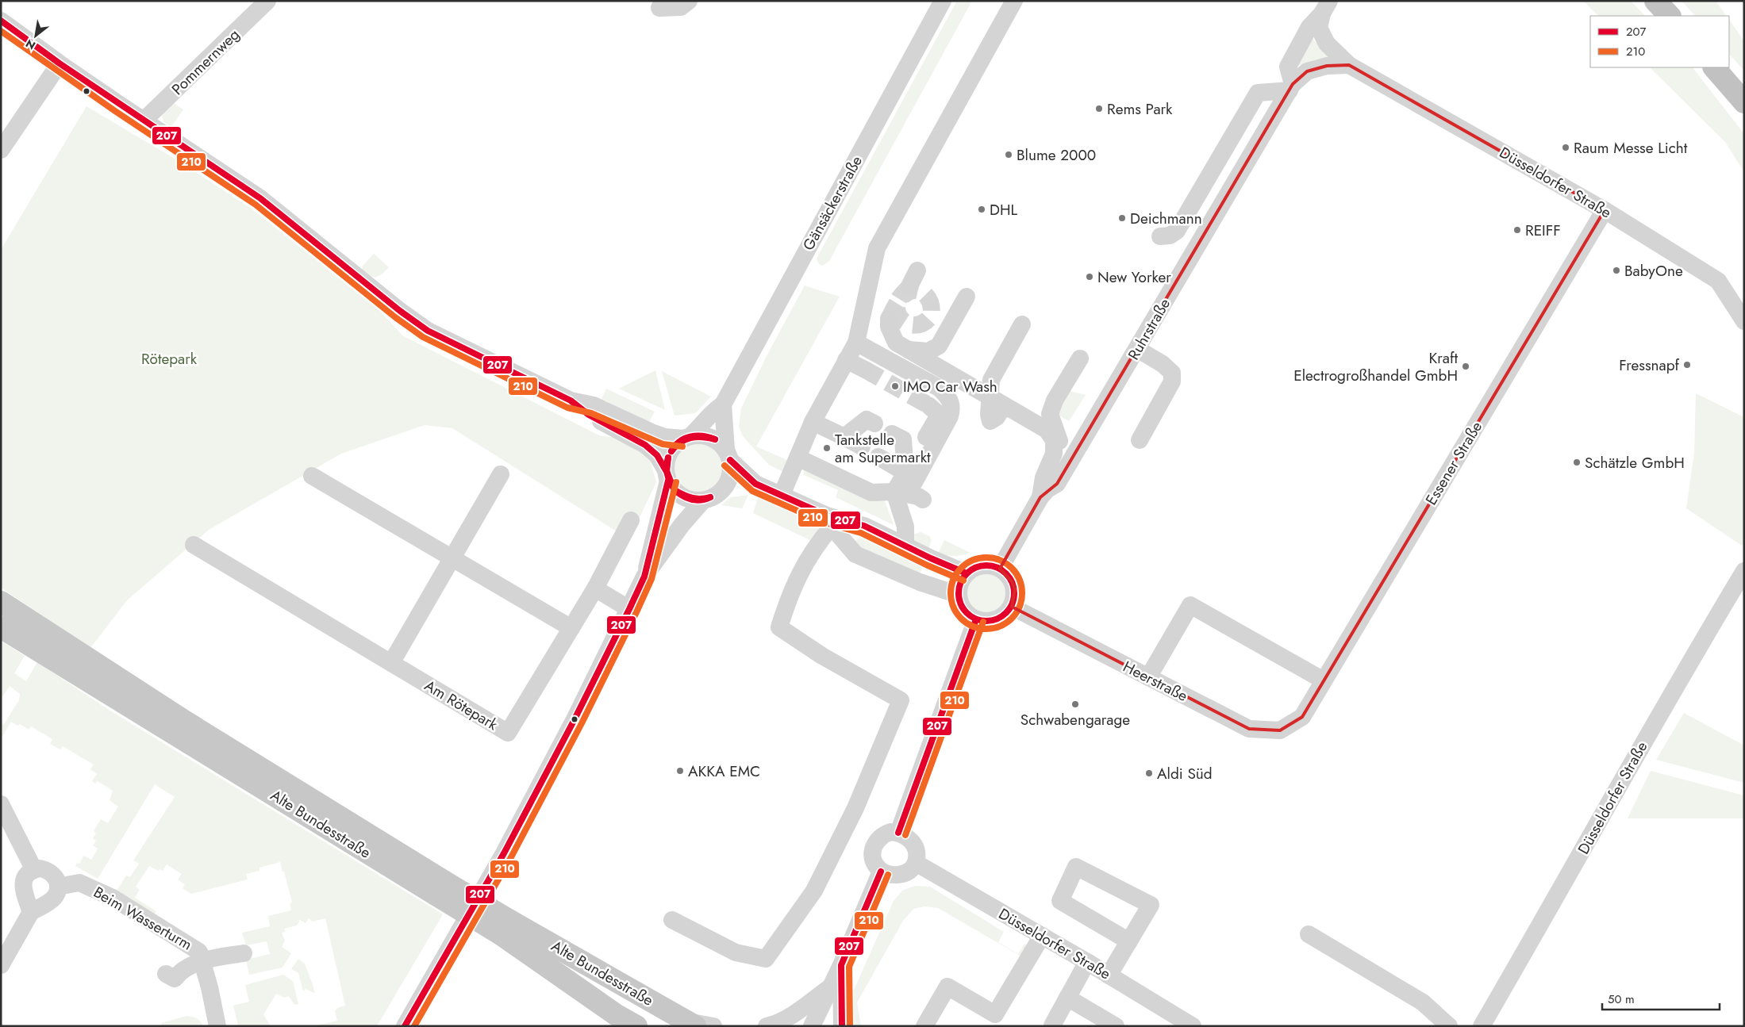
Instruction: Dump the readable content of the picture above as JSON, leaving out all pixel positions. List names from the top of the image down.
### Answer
{
  "streets": {
    "main road": ["Alte Bundesstraße"],
    "street": [
      "Pommernweg",
      "Düsseldorfer Straße",
      "Gänsäckerstraße",
      "Ruhrstraße",
      "Essener Straße",
      "Heerstraße",
      "Am Rötepark",
      "Beim Wasserturm"
    ]
  },
  "crossings": [
    ["Düsseldorfer Straße", "Ruhrstraße"],
    ["Düsseldorfer Straße", "Essener Straße"],
    ["Ruhrstraße", "Heerstraße"],
    ["Essener Straße", "Heerstraße"]
  ],
  "parks": ["Rötepark"],
  "places": [
    "Rems Park",
    "Raum Messe Licht",
    "Blume 2000",
    "DHL",
    "Deichmann",
    "REIFF",
    "BabyOne",
    "New Yorker",
    "Fressnapf",
    "Kraft Electrogroßhandel GmbH",
    "IMO Car Wash",
    "Tankstelle am Supermarkt",
    "Schätzle GmbH",
    "Schwabengarage",
    "AKKA EMC",
    "Aldi Süd"
  ],
  "lines": ["transit line 207", "transit line 210"],
  "legend": ["207", "210"],
  "scale_bar": "50 m",
  "north": "bottom left"
}
